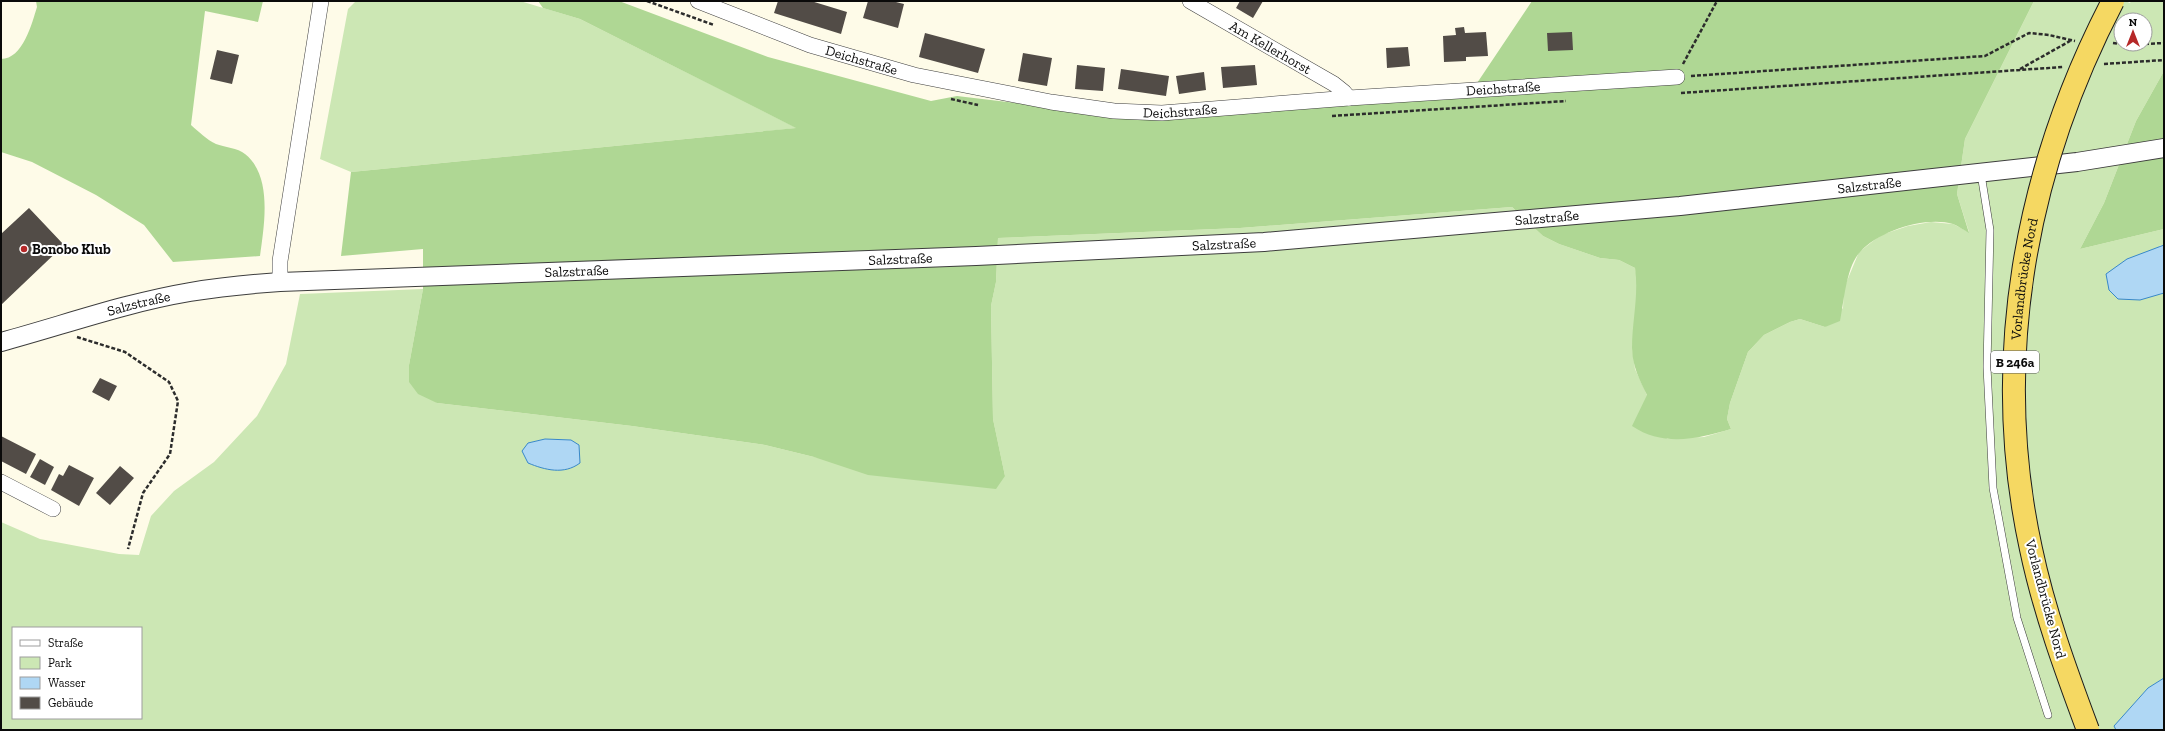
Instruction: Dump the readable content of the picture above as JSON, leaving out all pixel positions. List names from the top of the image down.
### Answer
{
  "streets": {
    "main road": ["Vorlandbrücke Nord", "B 246a"],
    "street": ["Am Kellerhorst", "Deichstraße", "Salzstraße"]
  },
  "crossings": [
    ["Am Kellerhorst", "Deichstraße"]
  ],
  "places": ["Bonobo Klub"],
  "legend": [
    "Straße",
    "Park",
    "Wasser",
    "Gebäude"
  ],
  "north": "top"
}
